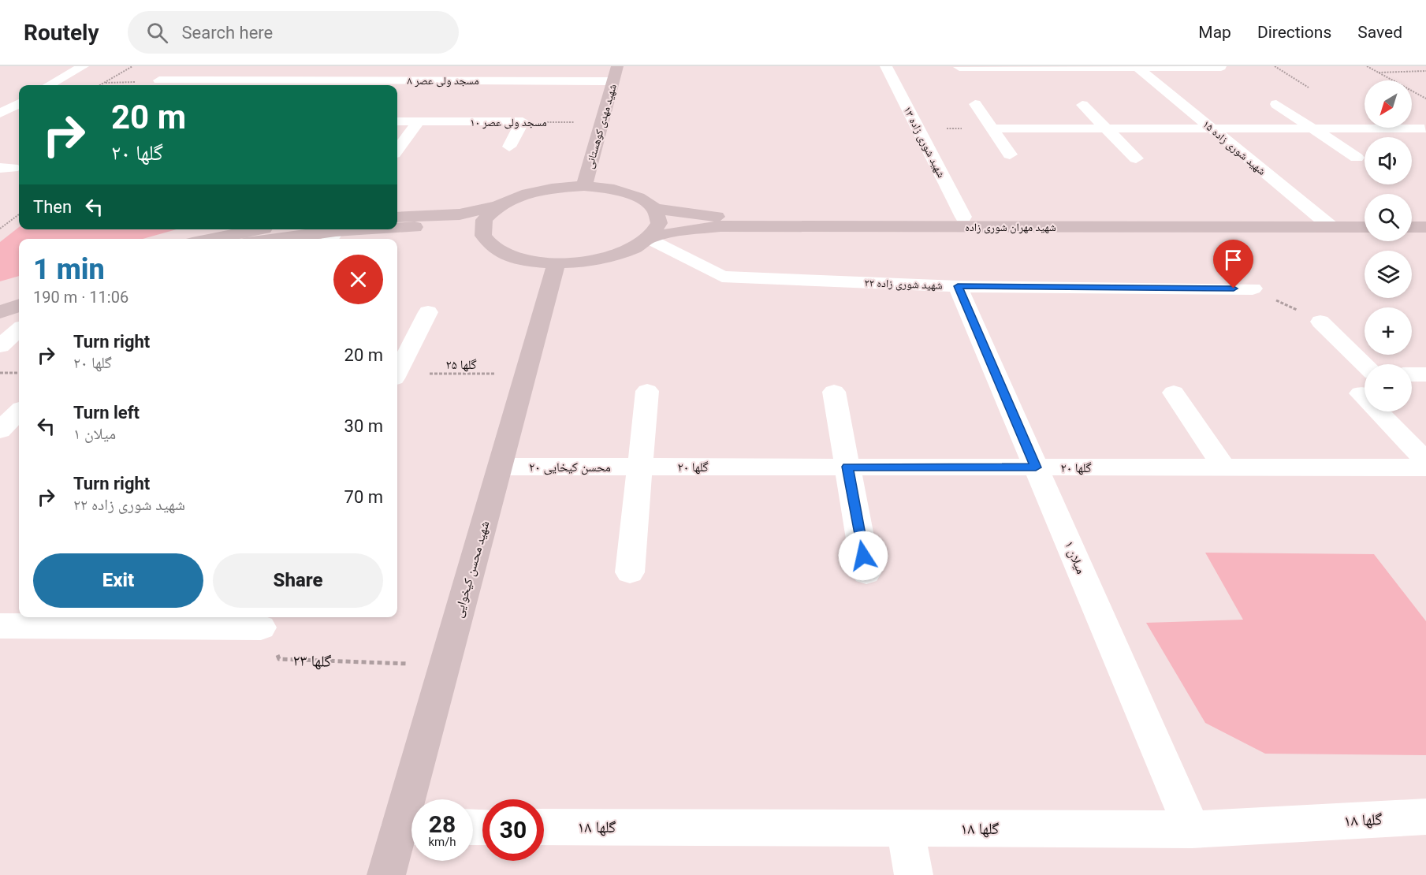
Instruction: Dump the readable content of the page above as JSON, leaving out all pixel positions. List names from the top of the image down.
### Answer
{
  "streets": {
    "street": [
      "مسجد ولی عصر ۸",
      "مسجد ولی عصر ۱۰",
      "شهید مهدی کوهستانی",
      "شهید شوری زاده ۱۳",
      "شهید شوری زاده ۱۵",
      "شهید مهران شوری زاده",
      "شهید شوری زاده ۲۲",
      "محسن کیخایی ۲۰",
      "گلها ۲۰",
      "میلان ۱",
      "شهید محسن کیخوایی",
      "گلها ۱۸"
    ],
    "path": ["گلها ۲۵", "گلها ۲۳"]
  },
  "crossings": [
    ["مسجد ولی عصر ۸", "شهید مهدی کوهستانی"],
    ["مسجد ولی عصر ۱۰", "شهید مهدی کوهستانی"],
    ["شهید شوری زاده ۱۳", "شهید مهران شوری زاده"],
    ["شهید شوری زاده ۱۵", "شهید مهران شوری زاده"],
    ["شهید مهران شوری زاده", "شهید شوری زاده ۲۲"],
    ["شهید مهران شوری زاده", "شهید محسن کیخوایی"],
    ["شهید شوری زاده ۲۲", "میلان ۱"],
    ["گلها ۲۵", "شهید محسن کیخوایی"],
    ["محسن کیخایی ۲۰", "گلها ۲۰"],
    ["محسن کیخایی ۲۰", "شهید محسن کیخوایی"],
    ["گلها ۲۰", "میلان ۱"],
    ["میلان ۱", "گلها ۱۸"],
    ["شهید محسن کیخوایی", "گلها ۲۳"]
  ],
  "north": "bottom left",
  "page": {
    "header": "Routely",
    "search": "Search here",
    "nav": ["Map", "Directions", "Saved"],
    "map_buttons": ["+", "−"],
    "turn": ["20 m", "گلها ۲۰"],
    "then": "Then",
    "heading": ["1 min", "190 m · 11:06"],
    "list": [
      {
        "name": "Turn right",
        "note": "گلها ۲۰",
        "value": "20 m"
      },
      {
        "name": "Turn left",
        "note": "میلان ۱",
        "value": "30 m"
      },
      {
        "name": "Turn right",
        "note": "شهید شوری زاده ۲۲",
        "value": "70 m"
      }
    ],
    "buttons": ["Exit", "Share"],
    "speed": "28 km/h",
    "limit": "30"
  }
}
